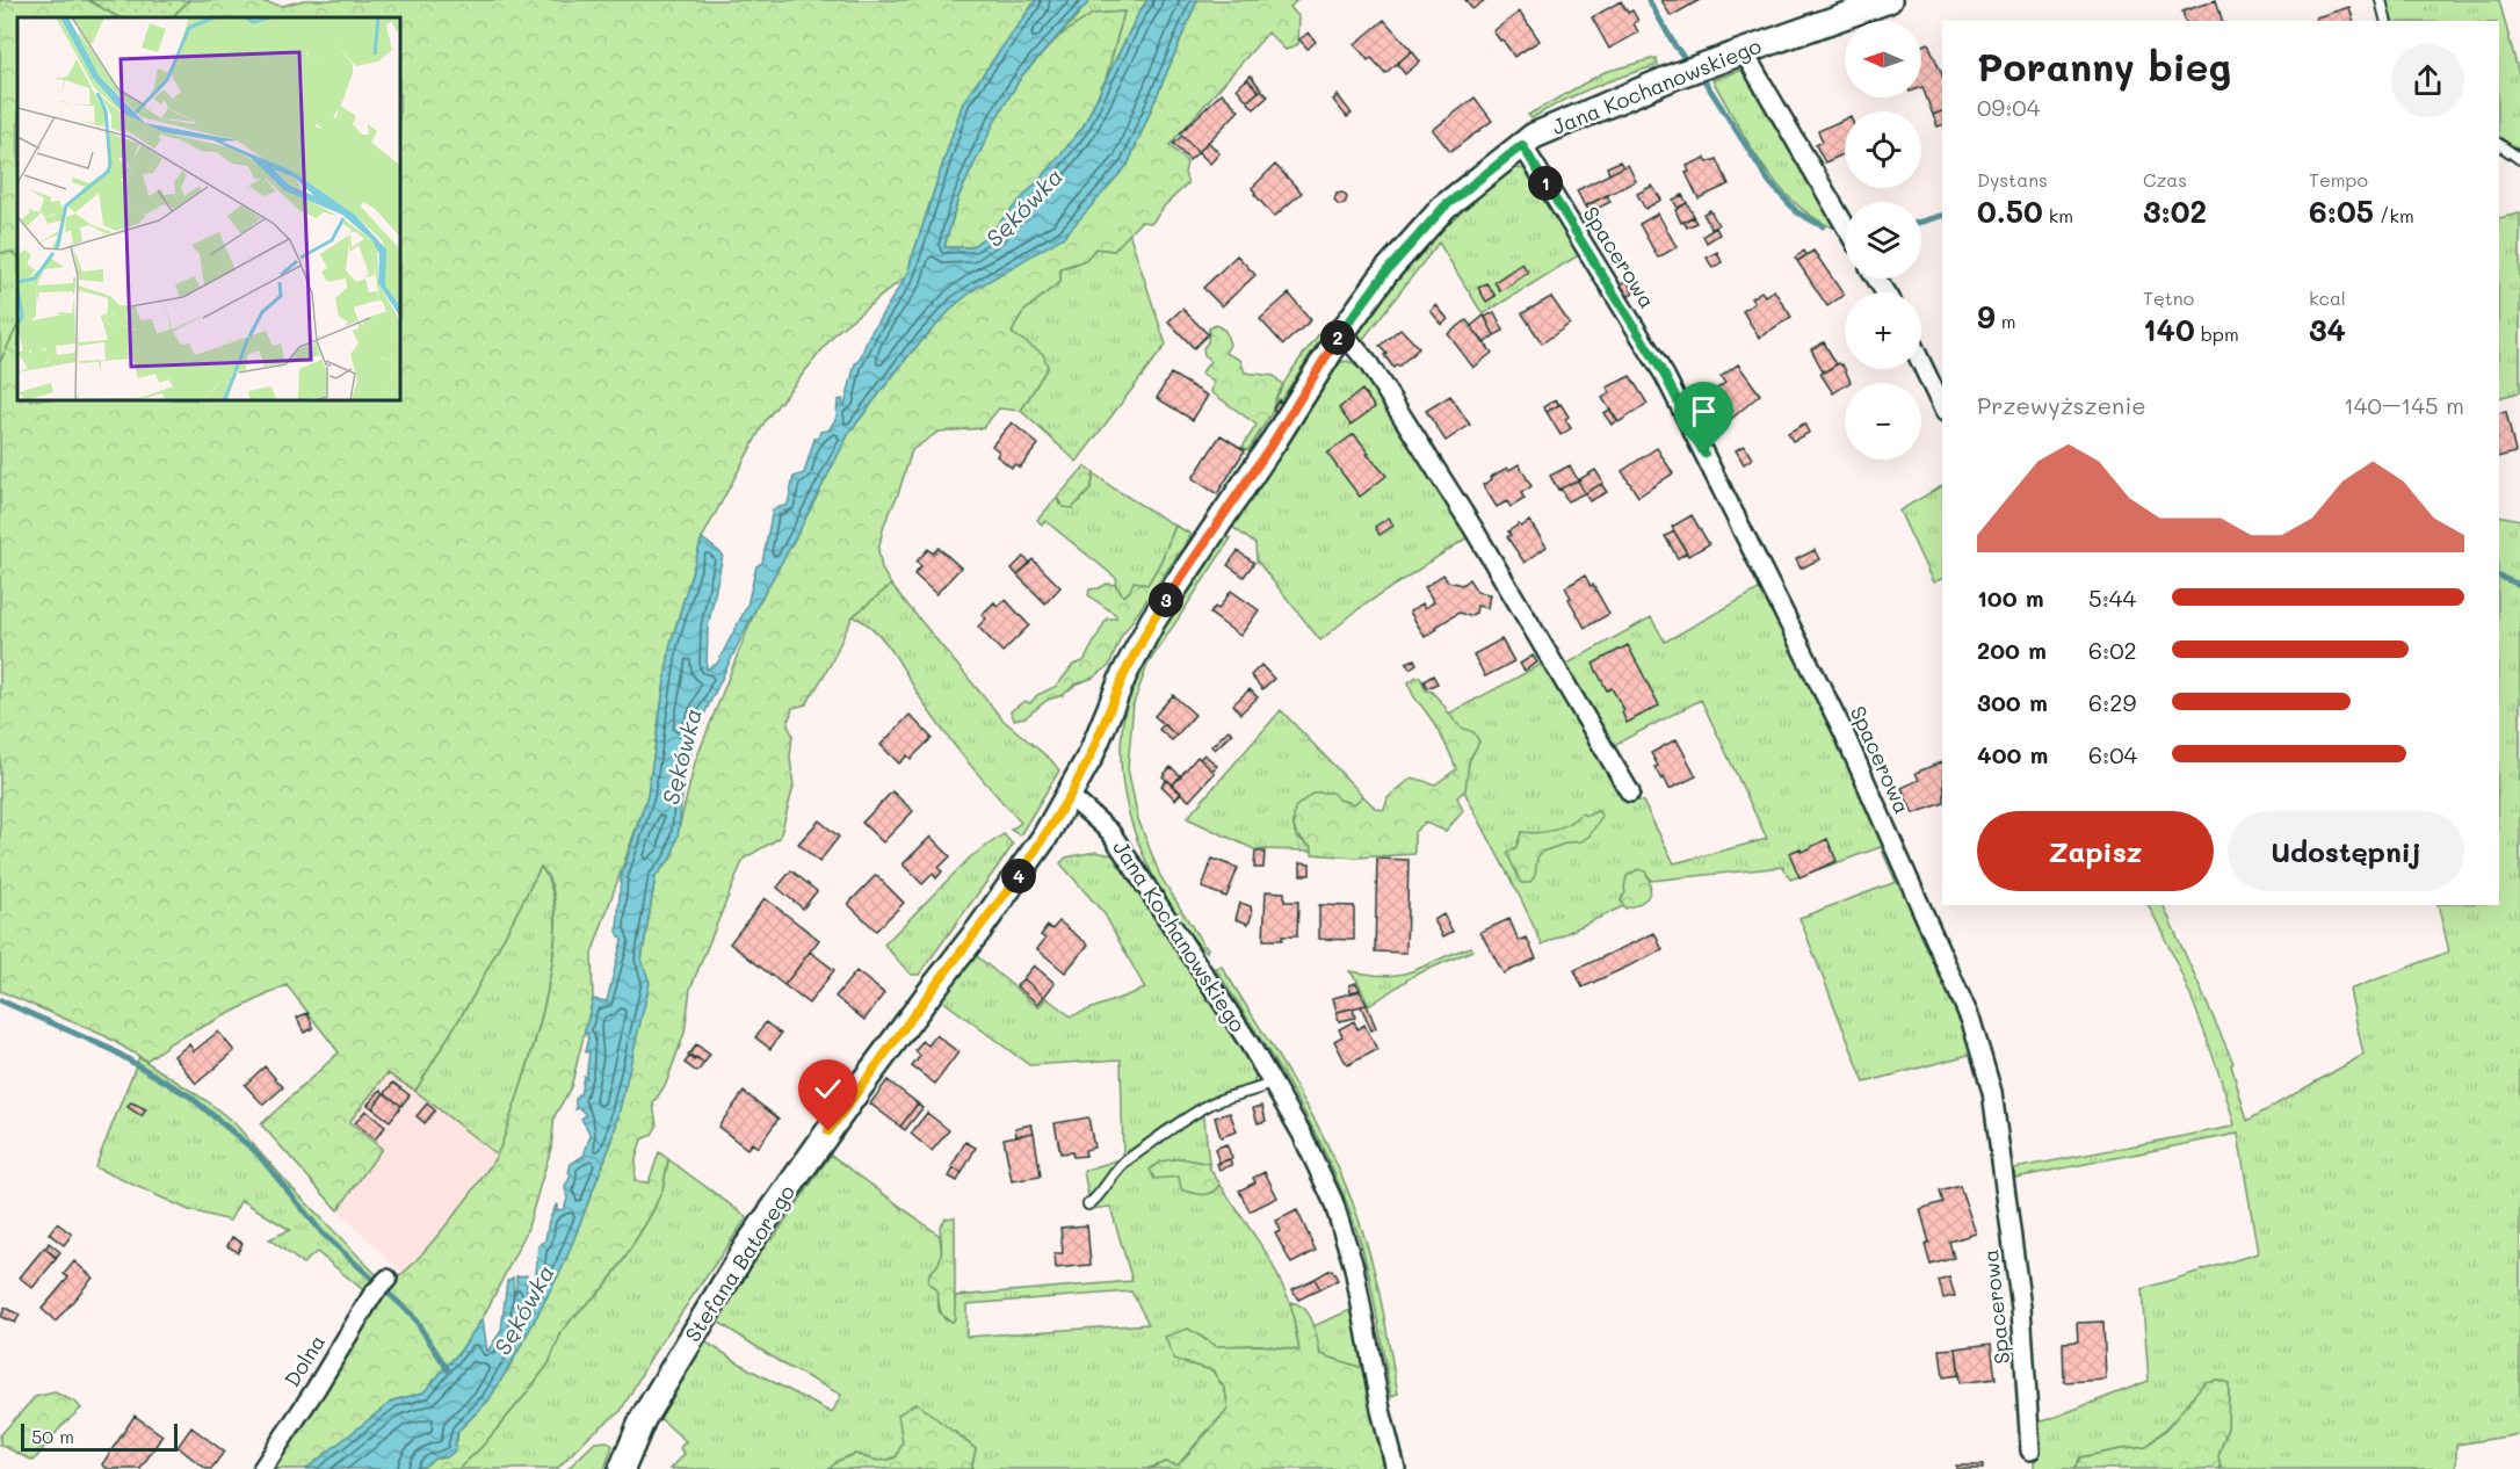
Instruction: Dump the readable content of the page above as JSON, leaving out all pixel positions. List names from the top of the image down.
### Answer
{
  "streets": {
    "street": [
      "Jana Kochanowskiego",
      "Spacerowa",
      "Stefana Batorego",
      "Dolna"
    ]
  },
  "crossings": [
    ["Jana Kochanowskiego", "Spacerowa"],
    ["Jana Kochanowskiego", "Stefana Batorego"]
  ],
  "water": ["Sękówka"],
  "scale_bar": "50 m",
  "north": "left",
  "page": {
    "map_buttons": ["+", "−"],
    "heading": ["Poranny bieg", "09:04"],
    "stats": [
      ["Dystans", "0.50 km"],
      ["Czas", "3:02"],
      ["Tempo", "6:05 /km"],
      ["9 m"],
      ["Tętno", "140 bpm"],
      ["kcal", "34"]
    ],
    "pins": [
      "1",
      "2",
      "3",
      "4"
    ],
    "chart": ["Przewyższenie", "140–145 m"],
    "list": [
      {
        "name": "100 m",
        "note": "5:44"
      },
      {
        "name": "200 m",
        "note": "6:02"
      },
      {
        "name": "300 m",
        "note": "6:29"
      },
      {
        "name": "400 m",
        "note": "6:04"
      }
    ],
    "buttons": ["Zapisz", "Udostępnij"],
    "scale": "50 m"
  }
}
